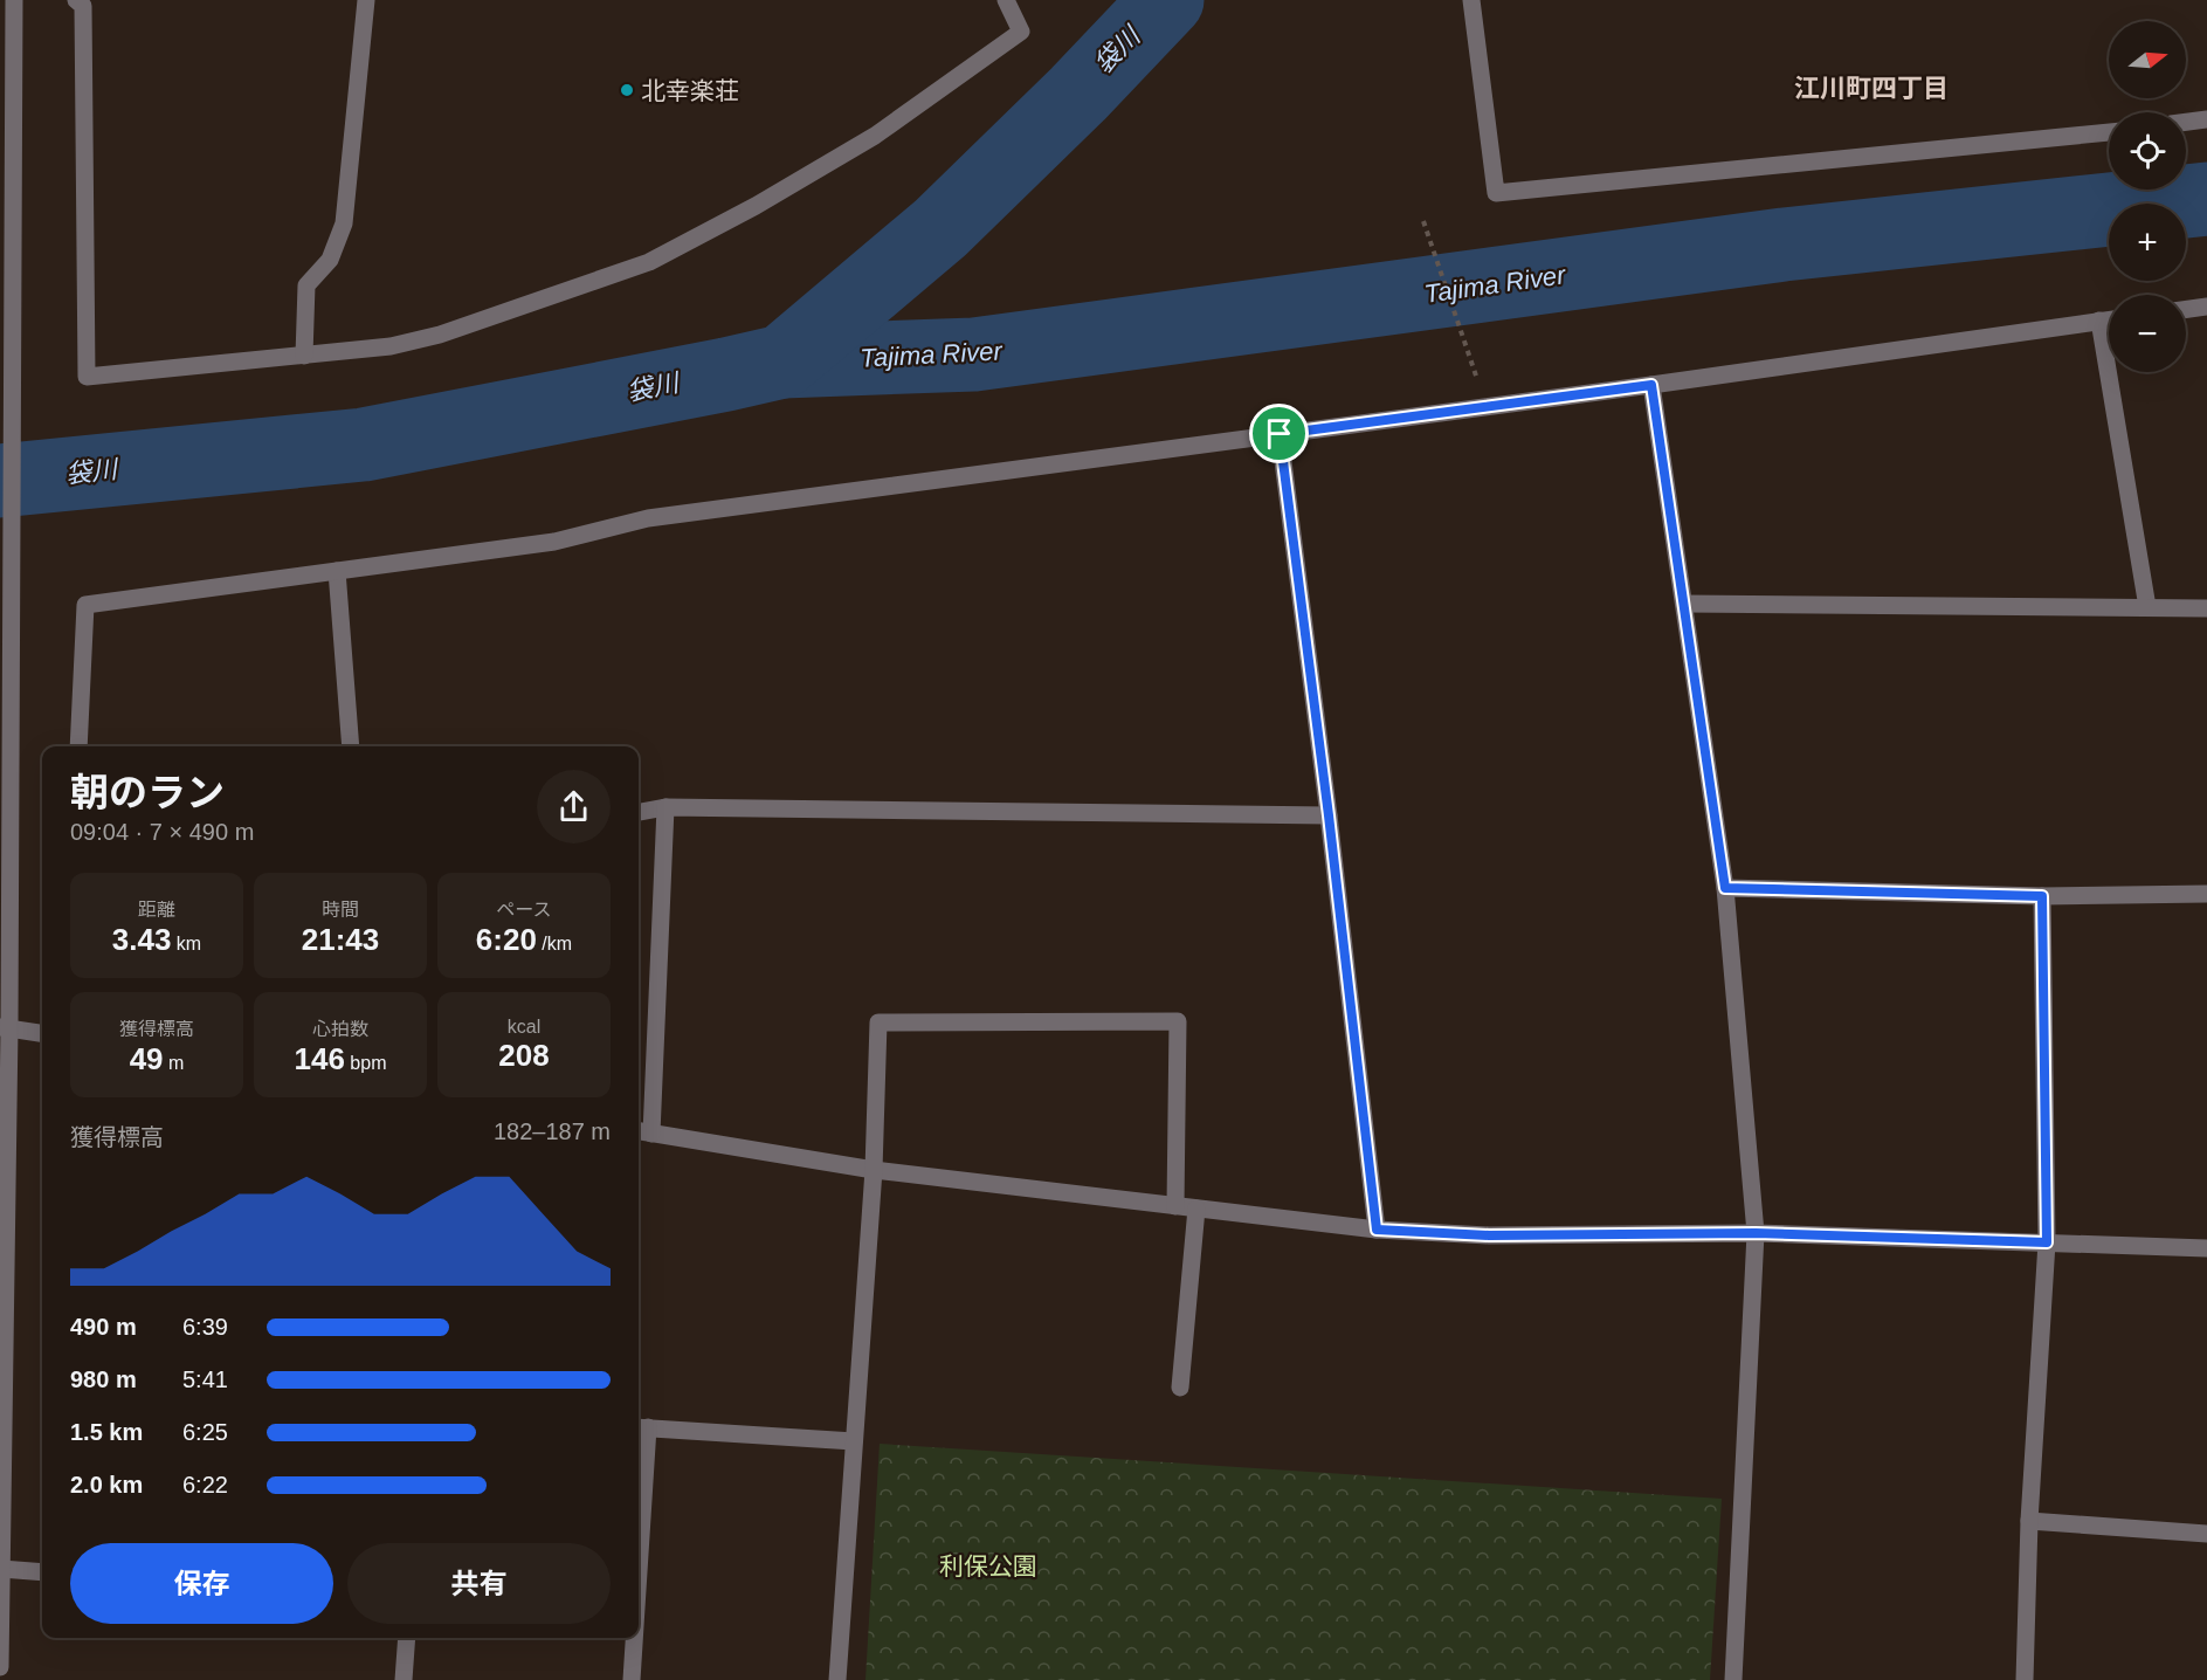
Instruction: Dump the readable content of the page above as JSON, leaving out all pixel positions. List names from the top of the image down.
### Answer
{
  "districts": ["江川町四丁目"],
  "water": ["袋川", "Tajima River"],
  "parks": ["利保公園"],
  "places": ["北幸楽荘"],
  "north": "right",
  "page": {
    "map_buttons": ["+", "−"],
    "heading": ["朝のラン", "09:04 · 7 × 490 m"],
    "stats": [
      ["距離", "3.43 km"],
      ["時間", "21:43"],
      ["ペース", "6:20 /km"],
      ["獲得標高", "49 m"],
      ["心拍数", "146 bpm"],
      ["kcal", "208"]
    ],
    "chart": ["獲得標高", "182–187 m"],
    "list": [
      {
        "name": "490 m",
        "note": "6:39"
      },
      {
        "name": "980 m",
        "note": "5:41"
      },
      {
        "name": "1.5 km",
        "note": "6:25"
      },
      {
        "name": "2.0 km",
        "note": "6:22"
      }
    ],
    "buttons": ["保存", "共有"]
  }
}
